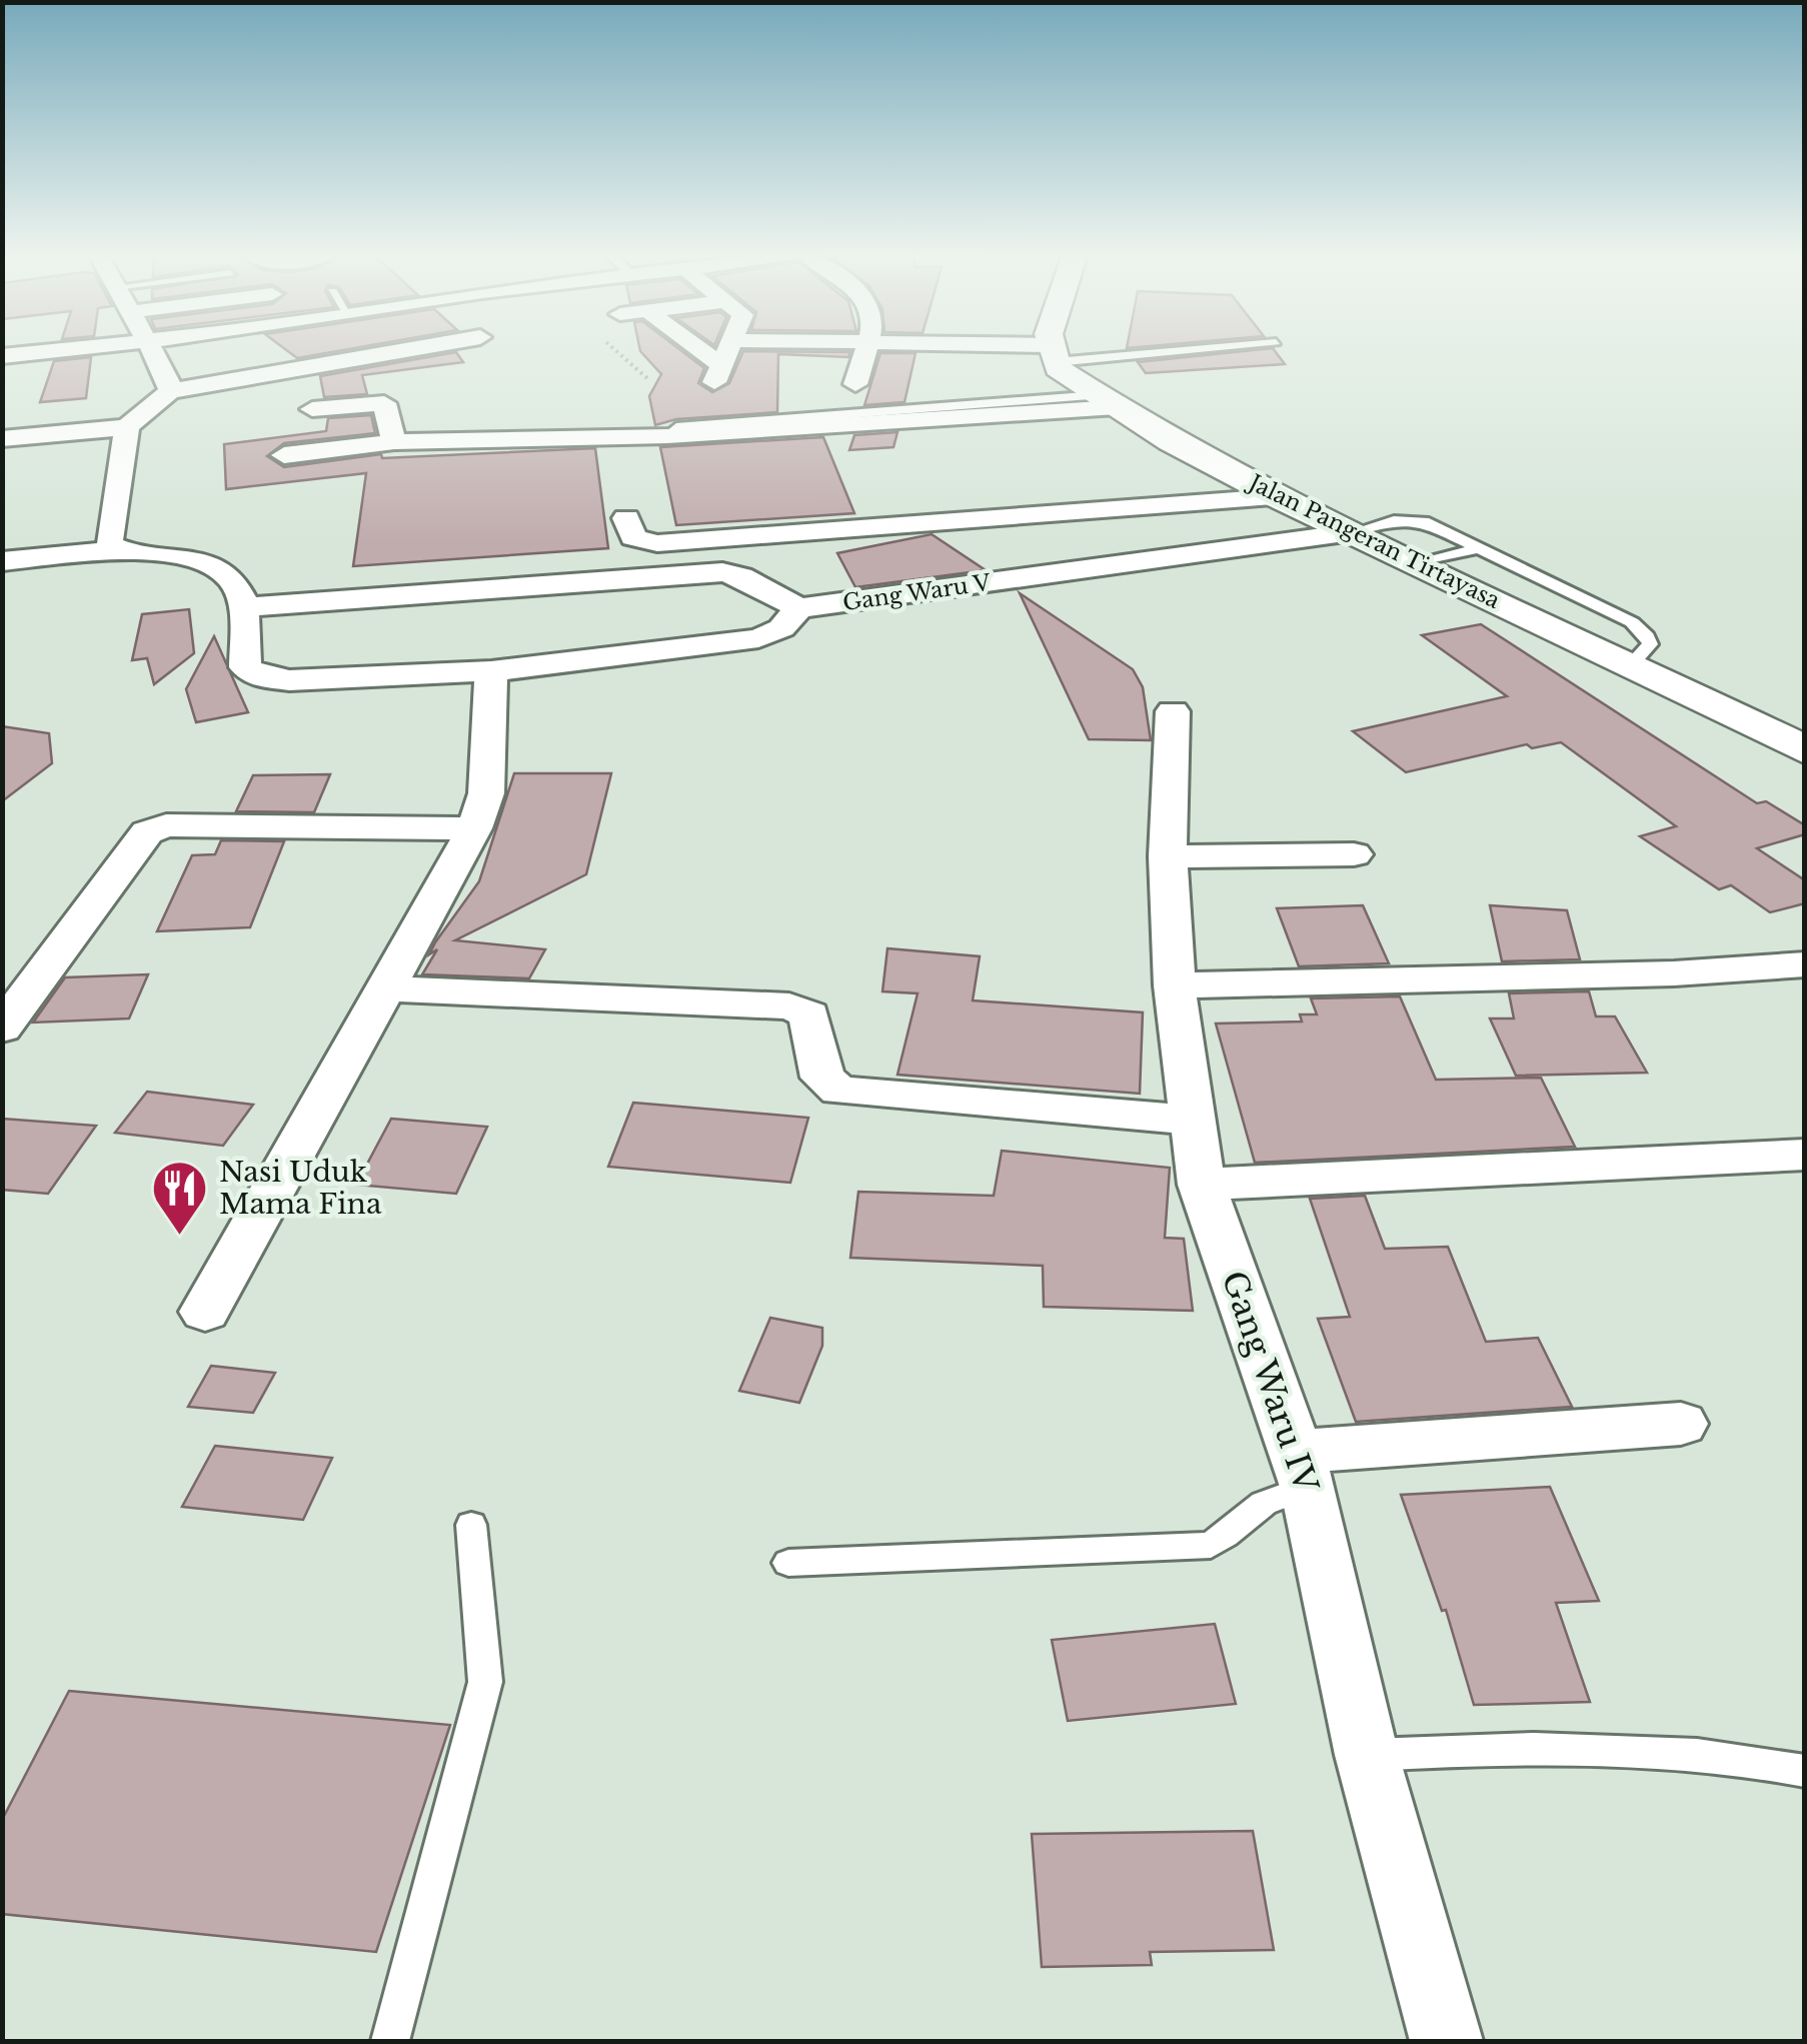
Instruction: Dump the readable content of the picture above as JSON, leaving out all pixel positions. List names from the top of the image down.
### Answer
{
  "streets": {
    "main road": ["Jalan Pangeran Tirtayasa"],
    "street": ["Gang Waru V", "Gang Waru IV"]
  },
  "crossings": [
    ["Jalan Pangeran Tirtayasa", "Gang Waru V"]
  ],
  "places": {
    "restaurant": ["Nasi Uduk Mama Fina"]
  }
}
